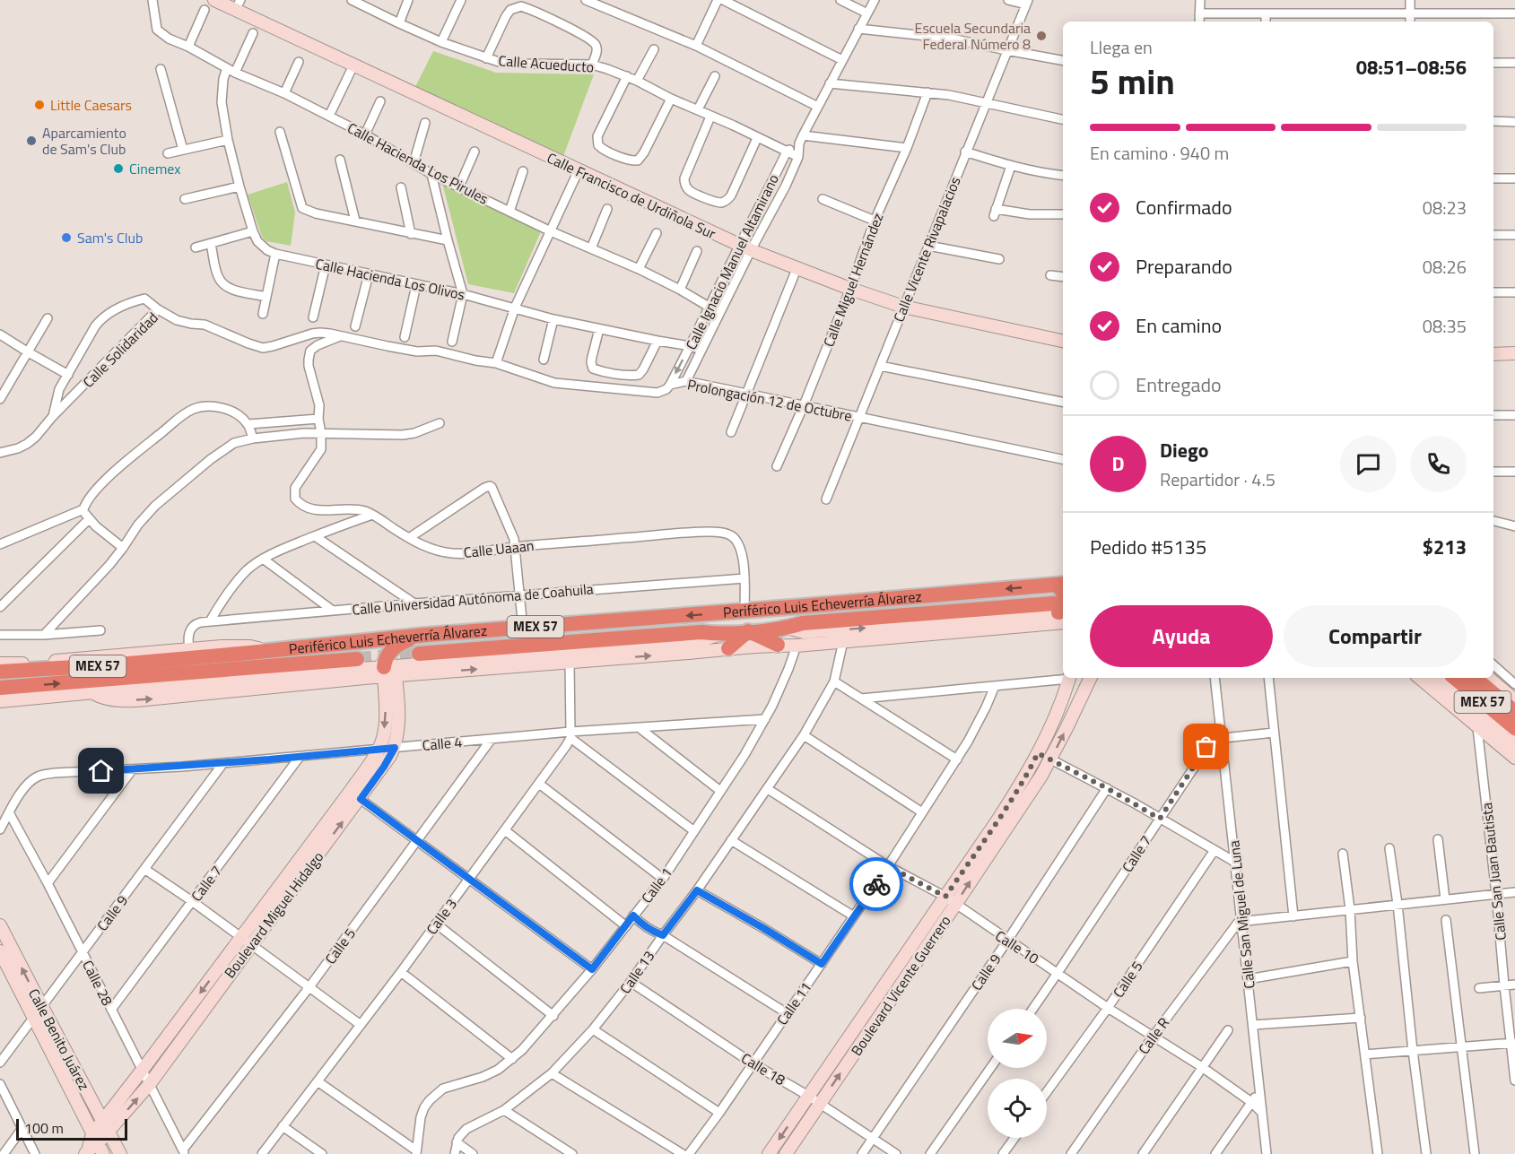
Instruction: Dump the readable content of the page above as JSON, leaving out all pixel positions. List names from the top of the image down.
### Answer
{
  "streets": {
    "highway": ["Periférico Luis Echeverría Álvarez", "MEX 57"],
    "street": [
      "Calle Acueducto",
      "Calle Hacienda Los Pirules",
      "Calle Francisco de Urdiñola Sur",
      "Calle Vicente Rivapalacios",
      "Calle Ignacio Manuel Altamirano",
      "Calle Hacienda Los Olivos",
      "Calle Miguel Hernández",
      "Calle Solidaridad",
      "Prolongación 12 de Octubre",
      "Calle Uaaan",
      "Calle Universidad Autónoma de Coahuila",
      "Calle 4",
      "Calle 7",
      "Calle San Juan Bautista",
      "Calle 1",
      "Calle 9",
      "Boulevard Miguel Hidalgo",
      "Calle San Miguel de Luna",
      "Calle 3",
      "Calle 5",
      "Calle 10",
      "Calle 13",
      "Calle 28",
      "Boulevard Vicente Guerrero",
      "Calle 11",
      "Calle R",
      "Calle Benito Juárez",
      "Calle 18"
    ]
  },
  "crossings": [
    ["Calle Acueducto", "Calle Ignacio Manuel Altamirano"],
    ["Calle Hacienda Los Pirules", "Calle Ignacio Manuel Altamirano"],
    ["Calle Hacienda Los Pirules", "Calle Hacienda Los Olivos"],
    ["Calle Francisco de Urdiñola Sur", "Calle Vicente Rivapalacios"],
    ["Calle Francisco de Urdiñola Sur", "Calle Ignacio Manuel Altamirano"],
    ["Calle Francisco de Urdiñola Sur", "Calle Miguel Hernández"],
    ["Calle Vicente Rivapalacios", "Prolongación 12 de Octubre"],
    ["Calle Ignacio Manuel Altamirano", "Calle Hacienda Los Olivos"],
    ["Calle Ignacio Manuel Altamirano", "Prolongación 12 de Octubre"],
    ["Calle Miguel Hernández", "Prolongación 12 de Octubre"],
    ["Calle Solidaridad", "Prolongación 12 de Octubre"],
    ["Prolongación 12 de Octubre", "Calle Uaaan"],
    ["Calle Uaaan", "Calle Universidad Autónoma de Coahuila"],
    ["Calle Uaaan", "Periférico Luis Echeverría Álvarez"],
    ["Calle Universidad Autónoma de Coahuila", "Periférico Luis Echeverría Álvarez"],
    ["Periférico Luis Echeverría Álvarez", "MEX 57"],
    ["Periférico Luis Echeverría Álvarez", "Calle 1"],
    ["Periférico Luis Echeverría Álvarez", "Boulevard Miguel Hidalgo"],
    ["Periférico Luis Echeverría Álvarez", "Calle 13"],
    ["Calle 4", "Calle 7"],
    ["Calle 4", "Calle 1"],
    ["Calle 4", "Calle 9"],
    ["Calle 4", "Boulevard Miguel Hidalgo"],
    ["Calle 4", "Calle 3"],
    ["Calle 4", "Calle 5"],
    ["Calle 4", "Calle 28"],
    ["Calle 7", "Calle San Miguel de Luna"],
    ["Calle 7", "Calle 10"],
    ["Calle 7", "Calle 28"],
    ["Calle 9", "Calle 10"],
    ["Calle 9", "Calle 28"],
    ["Calle 9", "Calle Benito Juárez"],
    ["Calle 9", "Calle 18"],
    ["Boulevard Miguel Hidalgo", "Calle 28"],
    ["Boulevard Miguel Hidalgo", "Calle Benito Juárez"],
    ["Calle San Miguel de Luna", "Calle 10"],
    ["Calle San Miguel de Luna", "Calle R"],
    ["Calle 5", "Calle 10"],
    ["Calle 5", "Calle 28"],
    ["Calle 10", "Calle 13"],
    ["Calle 10", "Boulevard Vicente Guerrero"],
    ["Calle 10", "Calle 11"],
    ["Calle 10", "Calle R"],
    ["Calle 13", "Calle 18"],
    ["Boulevard Vicente Guerrero", "Calle 18"],
    ["Calle 11", "Calle 18"]
  ],
  "places": [
    "Escuela Secundaria Federal Número 8",
    "Little Caesars",
    "Aparcamiento de Sam's Club",
    "Cinemex",
    "Sam's Club"
  ],
  "scale_bar": "100 m",
  "north": "right",
  "page": {
    "heading": ["5 min", "Llega en", "08:51–08:56"],
    "panel": [
      "Diego",
      "Repartidor · 4.5",
      "Pedido #5135",
      "$213"
    ],
    "bar": "En camino · 940 m",
    "list": [
      ["Confirmado", "08:23"],
      ["Preparando", "08:26"],
      ["En camino", "08:35"],
      "Entregado"
    ],
    "round": "D",
    "buttons": ["Ayuda", "Compartir"],
    "scale": "100 m"
  }
}
